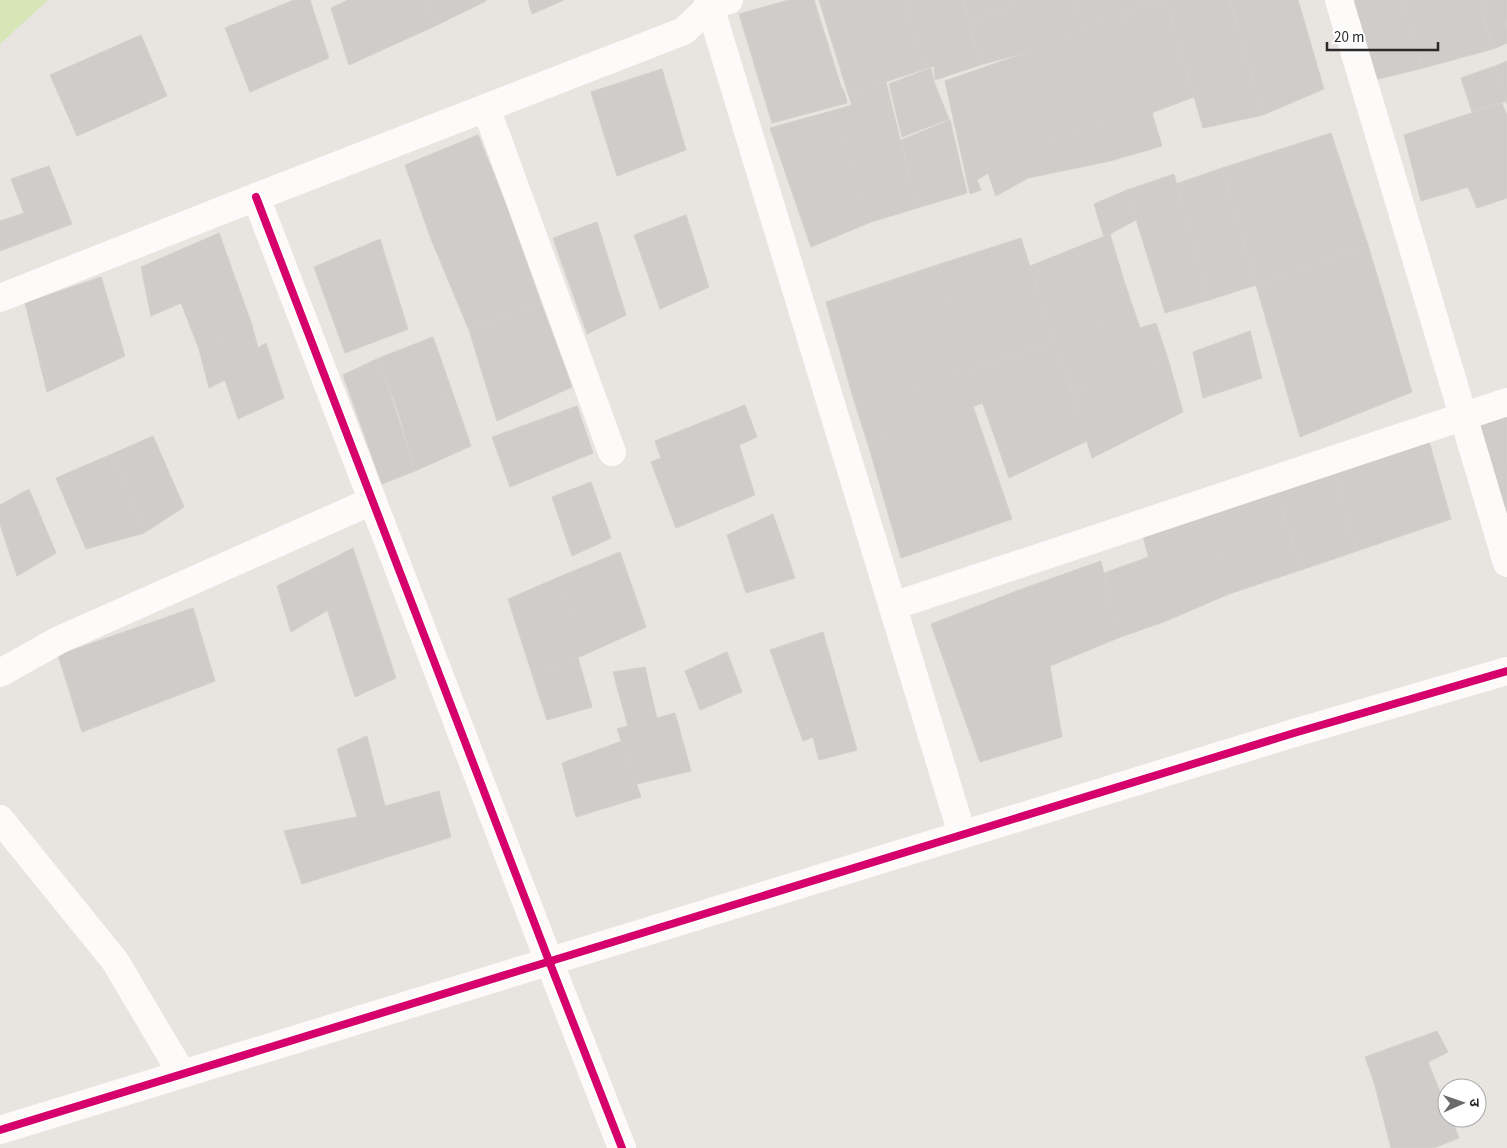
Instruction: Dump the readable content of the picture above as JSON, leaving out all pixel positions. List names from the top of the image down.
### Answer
{
  "scale_bar": "20 m",
  "north": "right"
}
